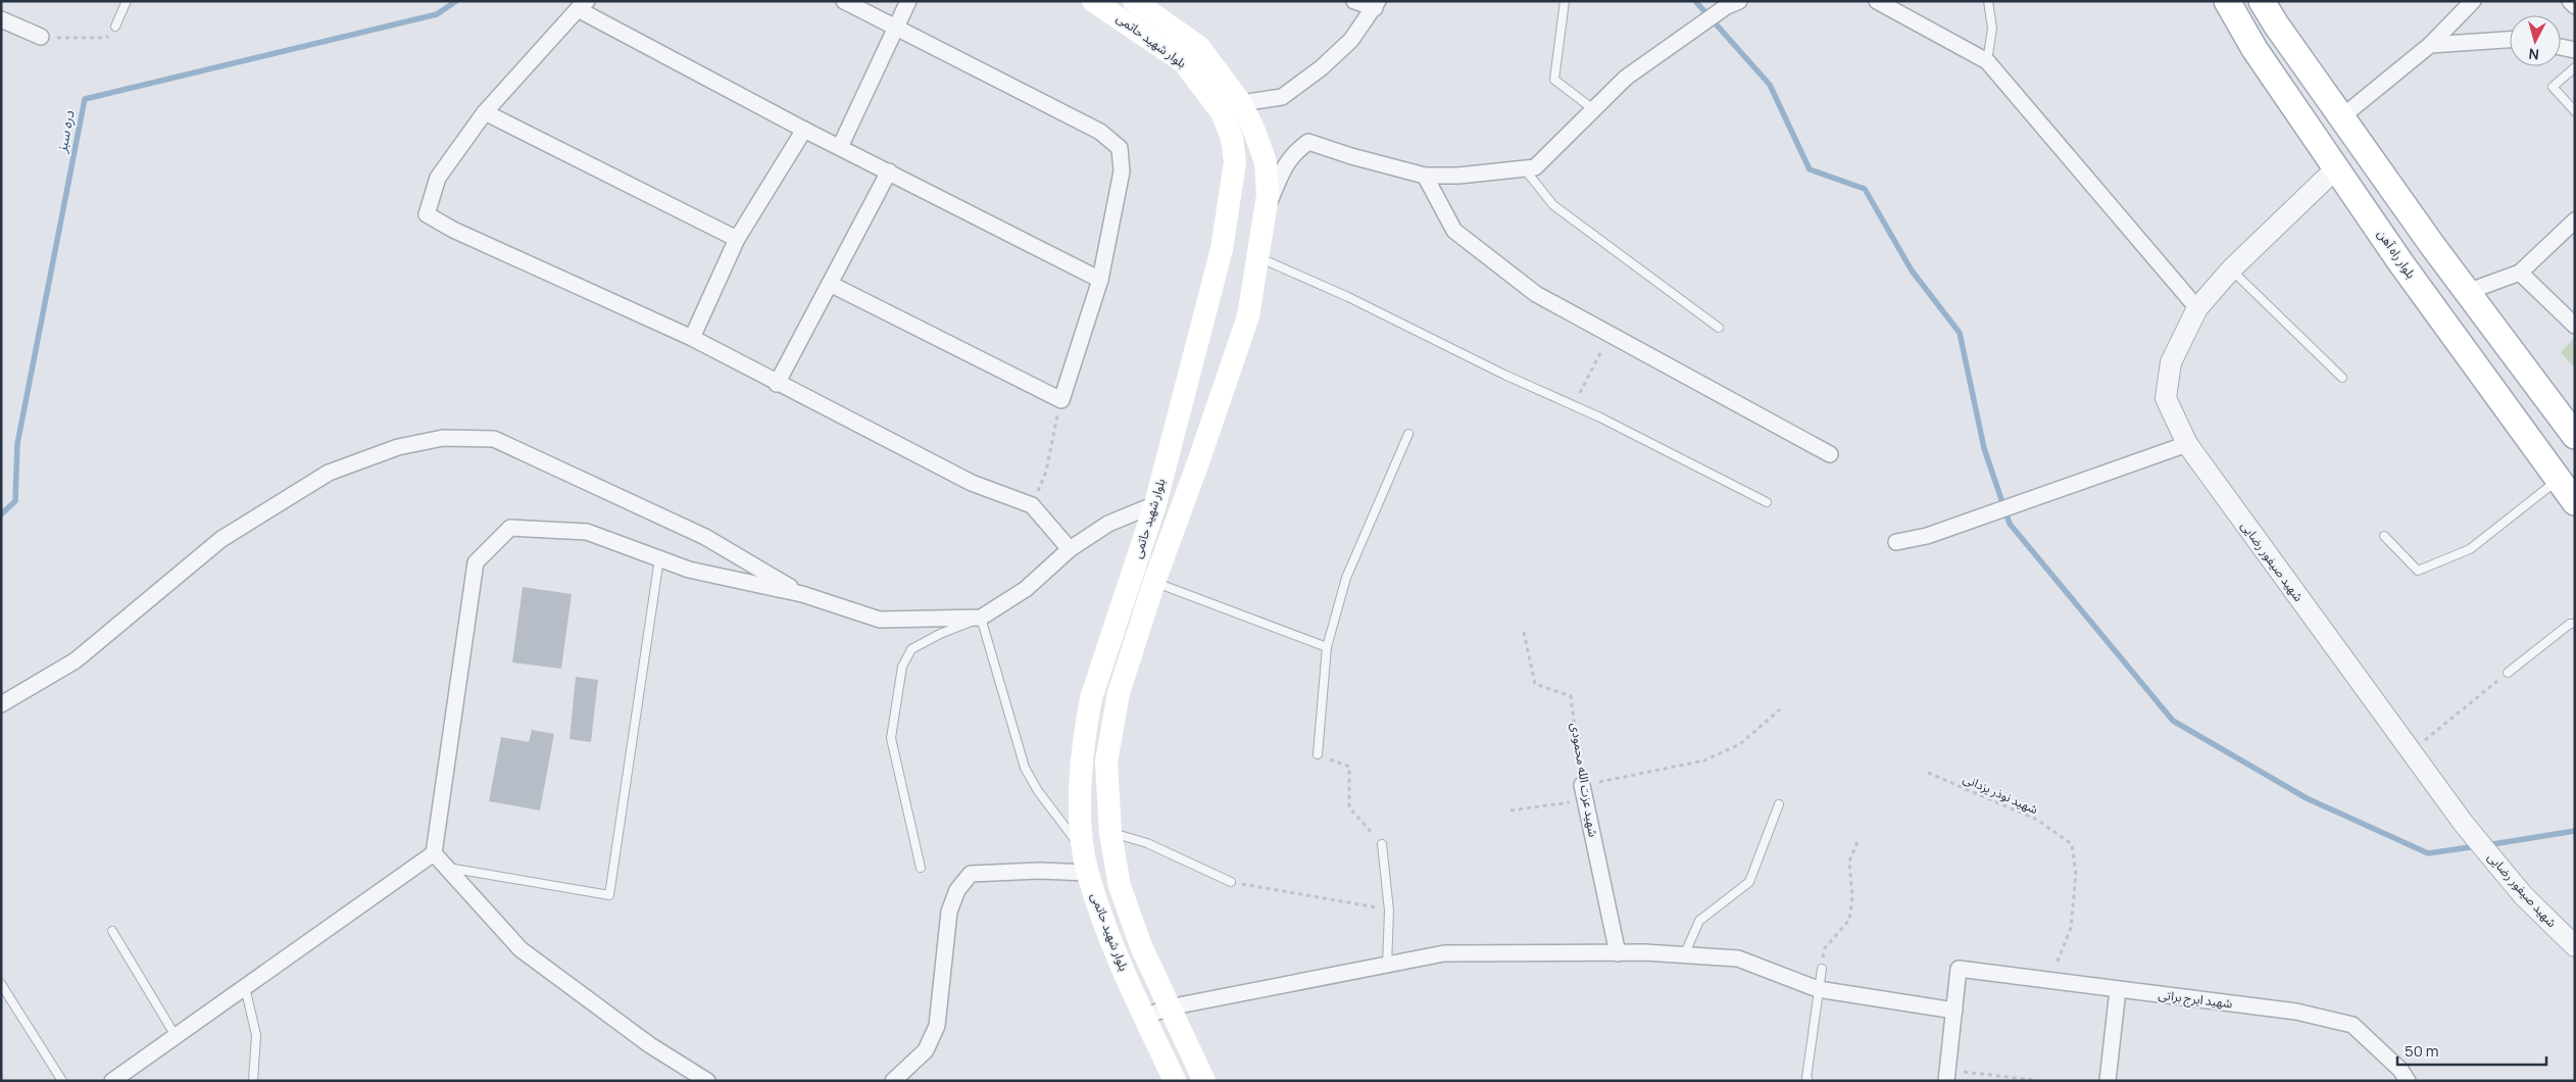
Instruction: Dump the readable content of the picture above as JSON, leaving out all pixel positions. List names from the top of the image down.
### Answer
{
  "streets": {
    "main road": ["بلوار شهید حاتمی", "بلوار راه آهن"],
    "street": ["شهید صیفور رضایی", "شهید عزت الله محمودی", "شهید ایرج براتی"],
    "path": ["شهید نوذر یزدانی"]
  },
  "crossings": [
    ["بلوار راه آهن", "شهید صیفور رضایی"],
    ["شهید نوذر یزدانی", "شهید ایرج براتی"]
  ],
  "water": ["دره سبز"],
  "scale_bar": "50 m",
  "north": "bottom"
}
